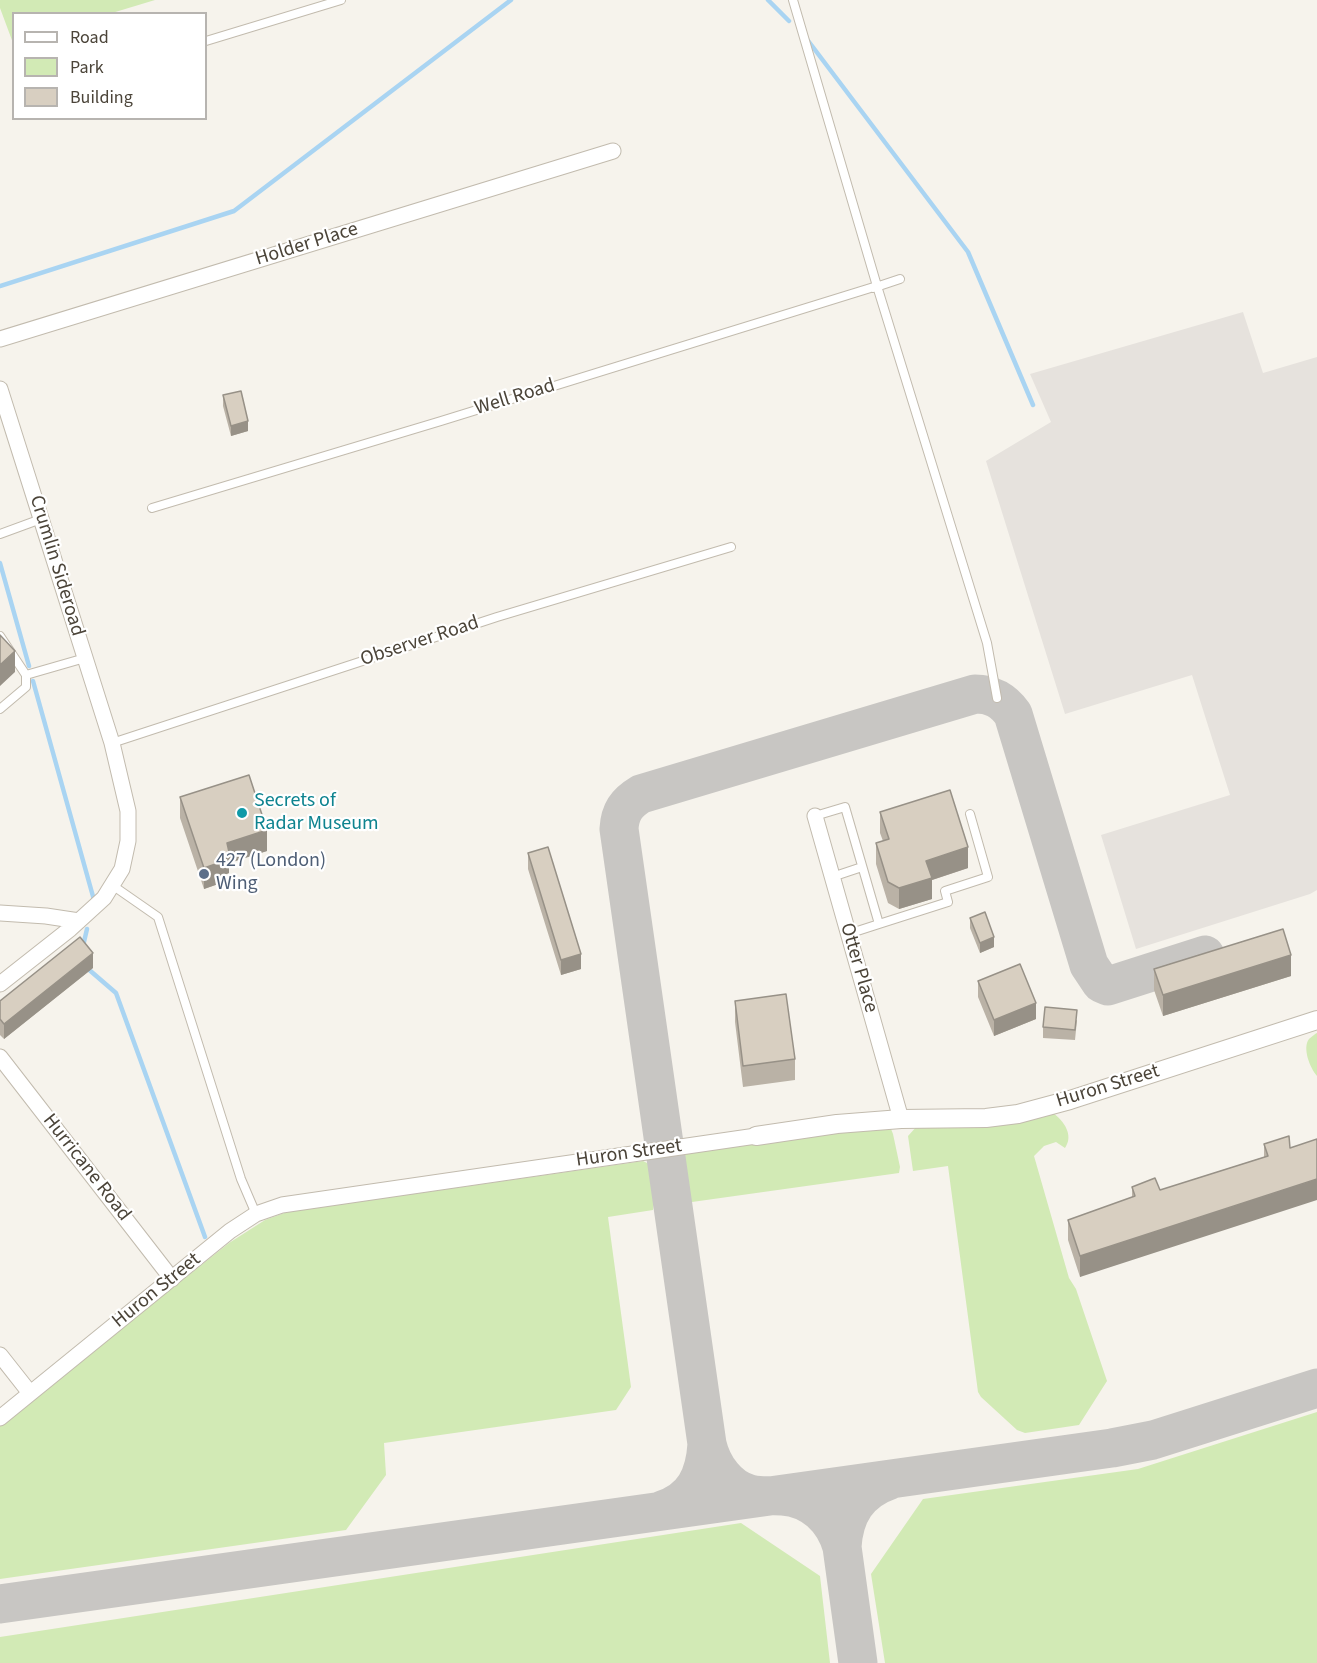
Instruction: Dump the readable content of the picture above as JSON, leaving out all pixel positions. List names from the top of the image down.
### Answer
{
  "streets": {
    "street": [
      "Holder Place",
      "Crumlin Sideroad",
      "Otter Place",
      "Huron Street",
      "Hurricane Road"
    ],
    "lane": ["Well Road", "Observer Road"]
  },
  "crossings": [
    ["Crumlin Sideroad", "Observer Road"],
    ["Otter Place", "Huron Street"],
    ["Huron Street", "Hurricane Road"]
  ],
  "places": ["Secrets of Radar Museum", "427 (London) Wing"],
  "legend": ["Road", "Park", "Building"]
}
